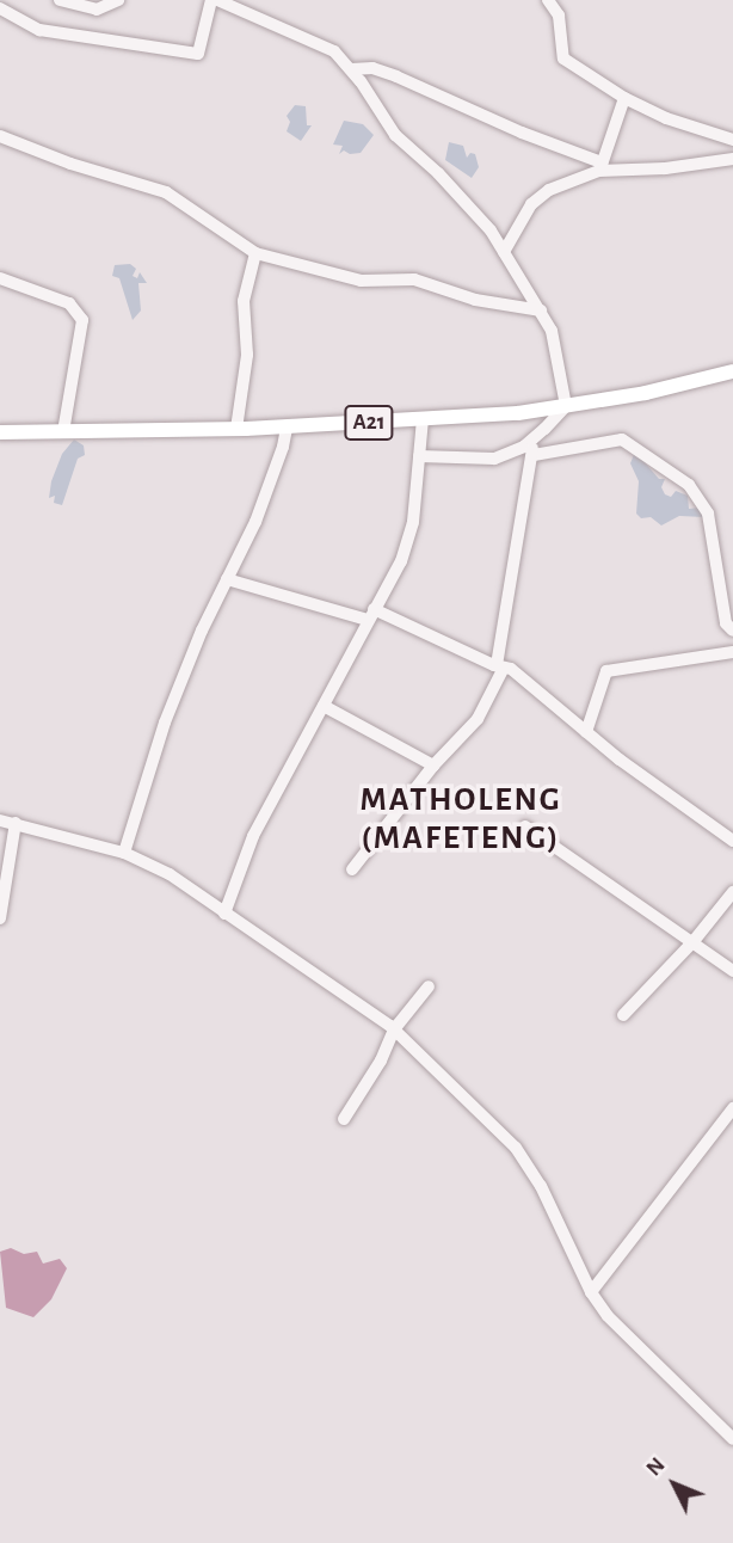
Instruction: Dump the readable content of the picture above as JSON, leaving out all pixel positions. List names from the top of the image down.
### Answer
{
  "streets": {
    "main road": ["A21"]
  },
  "districts": ["MATHOLENG (MAFETENG)"],
  "north": "top left"
}
